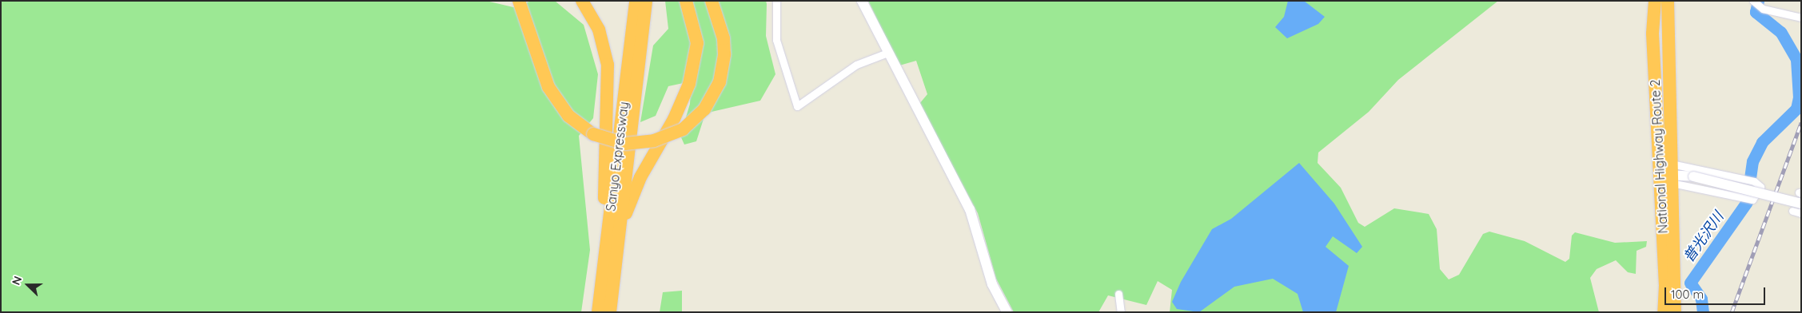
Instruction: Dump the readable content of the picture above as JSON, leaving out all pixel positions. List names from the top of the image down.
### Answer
{
  "streets": {
    "highway": ["Sanyo Expressway", "National Highway Route 2"]
  },
  "water": ["普光沢川"],
  "scale_bar": "100 m",
  "north": "left"
}
